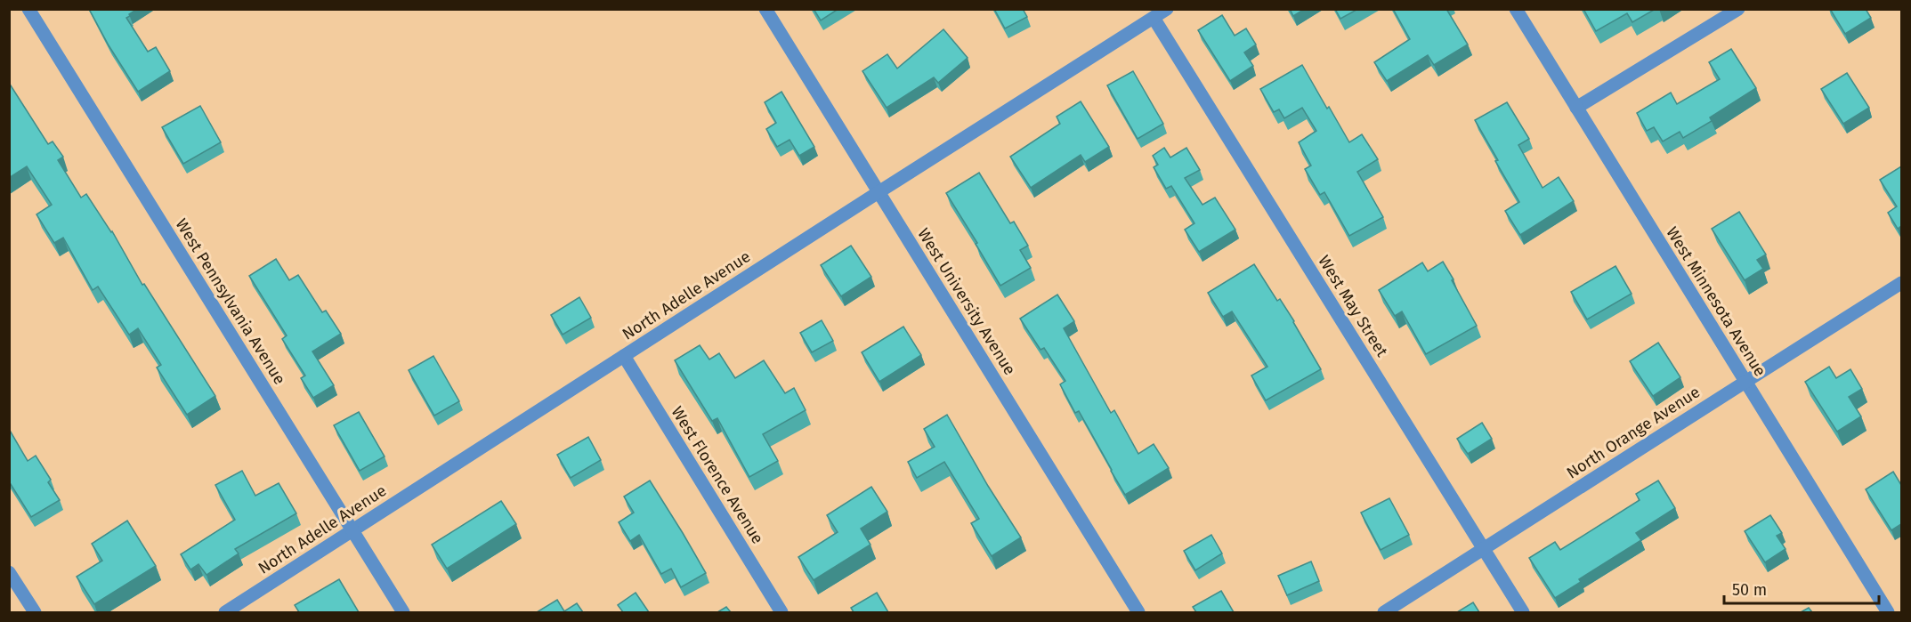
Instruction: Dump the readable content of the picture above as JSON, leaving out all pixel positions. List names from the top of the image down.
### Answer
{
  "streets": {
    "street": [
      "North Adelle Avenue",
      "West Pennsylvania Avenue",
      "West University Avenue",
      "West Minnesota Avenue",
      "West May Street",
      "North Orange Avenue",
      "West Florence Avenue"
    ]
  },
  "crossings": [
    ["North Adelle Avenue", "West Pennsylvania Avenue"],
    ["North Adelle Avenue", "West University Avenue"],
    ["North Adelle Avenue", "West May Street"],
    ["North Adelle Avenue", "West Florence Avenue"],
    ["West Minnesota Avenue", "North Orange Avenue"],
    ["West May Street", "North Orange Avenue"]
  ],
  "scale_bar": "50 m"
}
